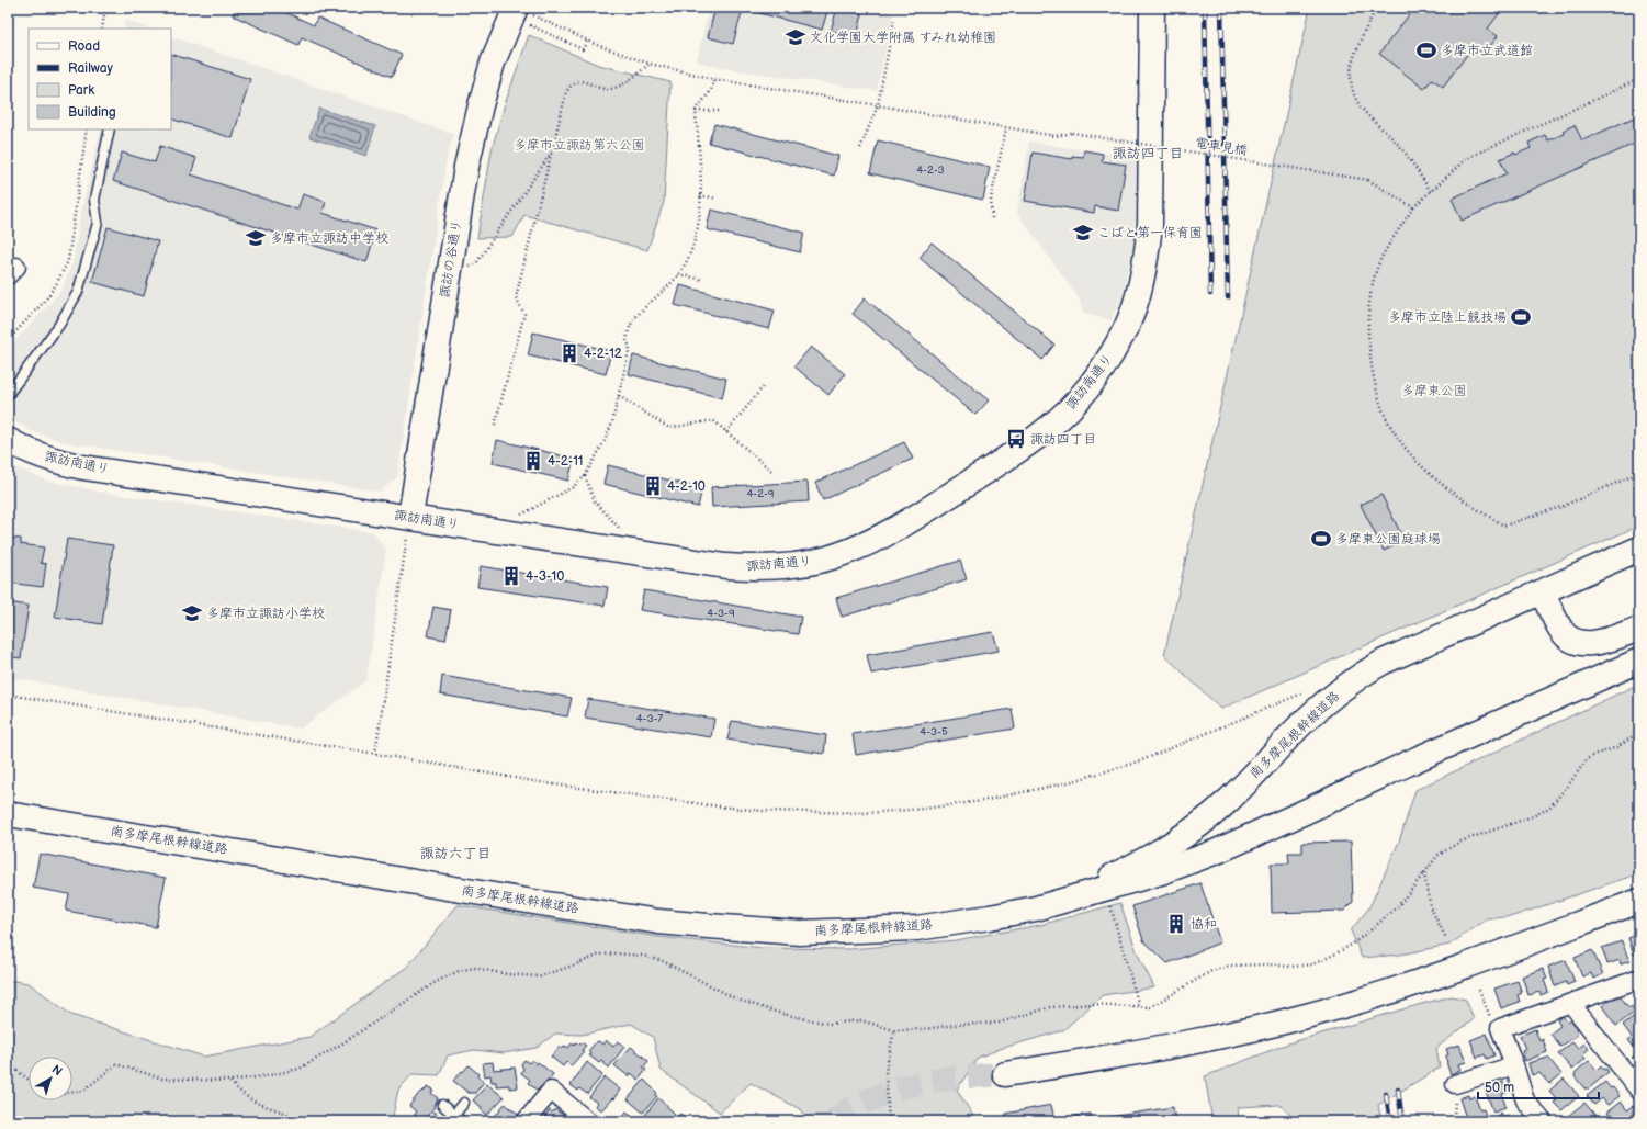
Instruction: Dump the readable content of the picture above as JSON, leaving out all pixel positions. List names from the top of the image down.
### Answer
{
  "streets": {
    "street": ["諏訪の谷通り", "諏訪南通り", "南多摩尾根幹線道路"],
    "path": ["電車見橋"]
  },
  "crossings": [
    ["諏訪の谷通り", "諏訪南通り"]
  ],
  "districts": ["諏訪四丁目", "諏訪六丁目"],
  "parks": ["多摩市立諏訪第六公園", "多摩東公園"],
  "places": {
    "school or university": [
      "文化学園大学附属 すみれ幼稚園",
      "こばと第一保育園",
      "多摩市立諏訪中学校",
      "多摩市立諏訪小学校"
    ],
    "sports": ["多摩市立武道館", "多摩市立陸上競技場", "多摩東公園庭球場"],
    "building": [
      "4-2-12",
      "4-2-11",
      "4-2-10",
      "4-3-10",
      "協和"
    ],
    "bus stop": ["諏訪四丁目"]
  },
  "house_numbers": [
    "4-2-3",
    "4-2-9",
    "4-3-9",
    "4-3-7",
    "4-3-5"
  ],
  "legend": [
    "Road",
    "Railway",
    "Park",
    "Building"
  ],
  "scale_bar": "50 m",
  "north": "top right"
}
